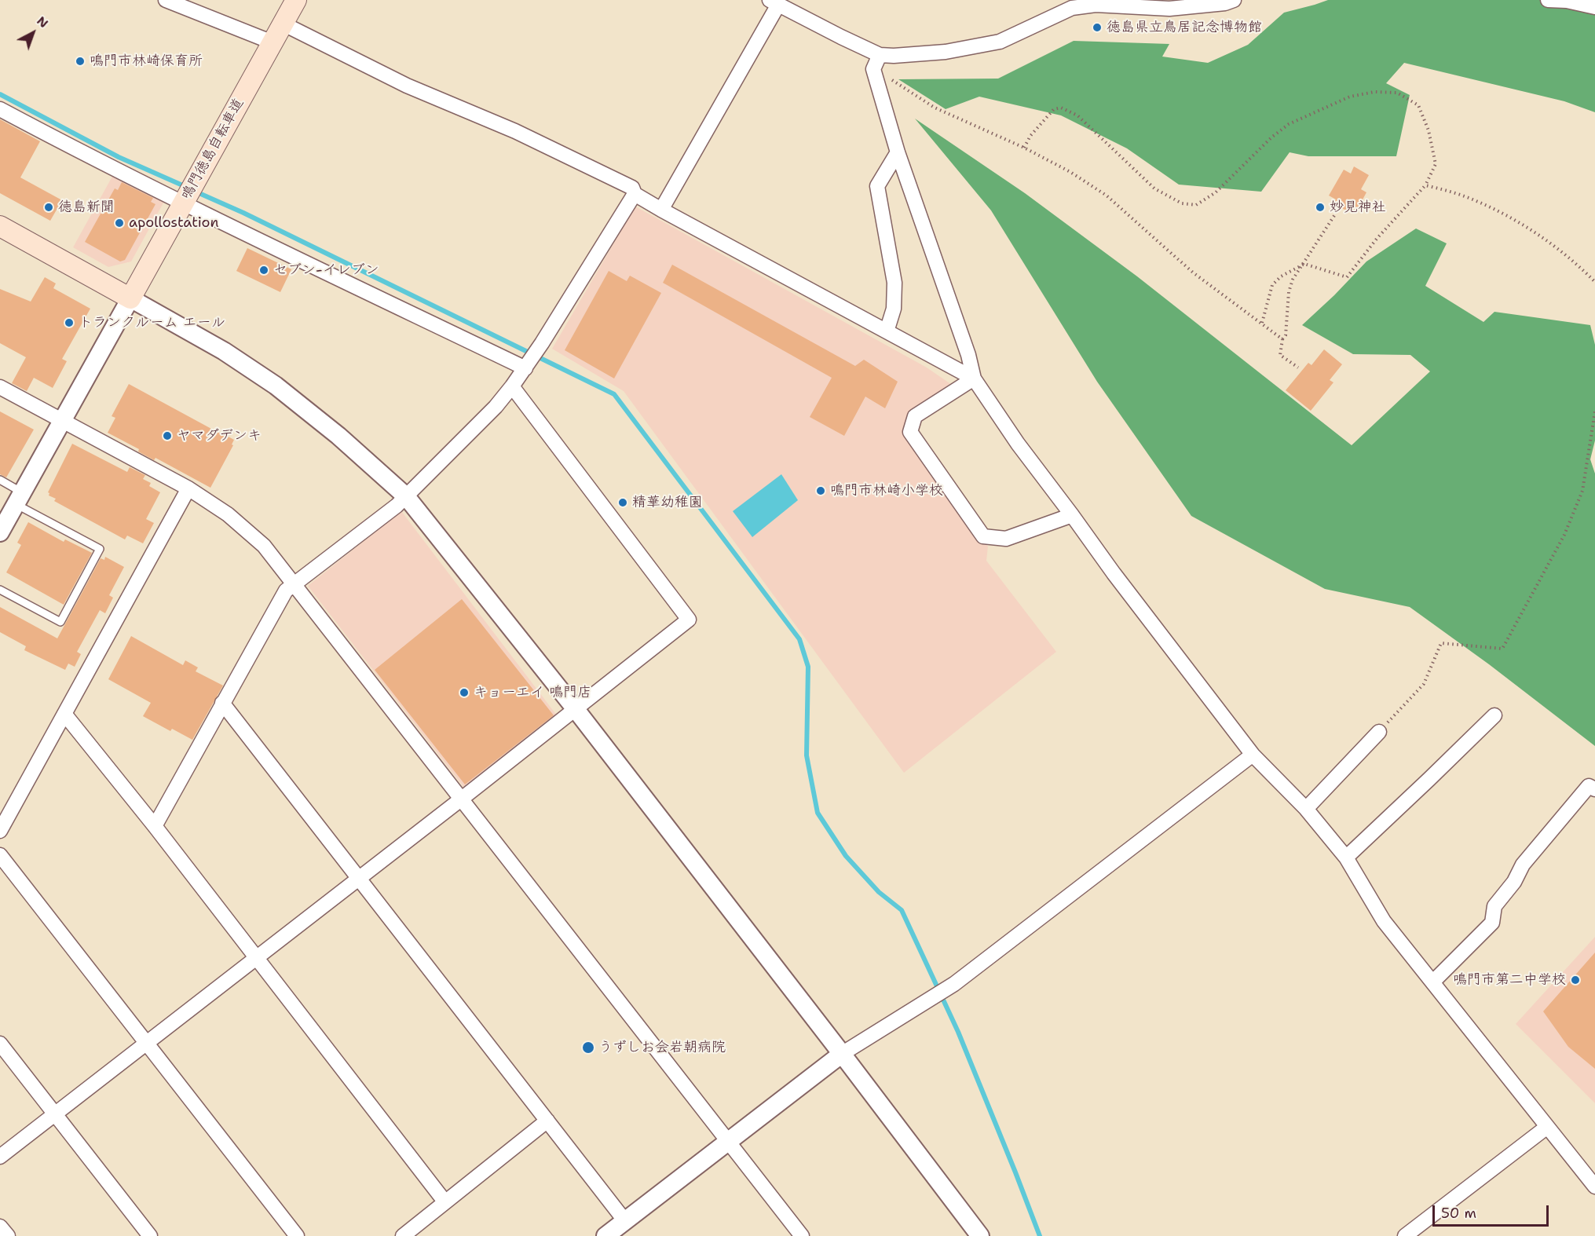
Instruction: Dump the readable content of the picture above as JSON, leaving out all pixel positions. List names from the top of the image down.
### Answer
{
  "streets": {
    "main road": ["鳴門徳島自転車道"]
  },
  "places": [
    "徳島県立鳥居記念博物館",
    "鳴門市林崎保育所",
    "徳島新聞",
    "妙見神社",
    "apollostation",
    "セブン-イレブン",
    "トランクルーム エール",
    "ヤマダデンキ",
    "鳴門市林崎小学校",
    "精華幼稚園",
    "キョーエイ 鳴門店",
    "鳴門市第二中学校",
    "うずしお会岩朝病院"
  ],
  "scale_bar": "50 m",
  "north": "top right"
}
